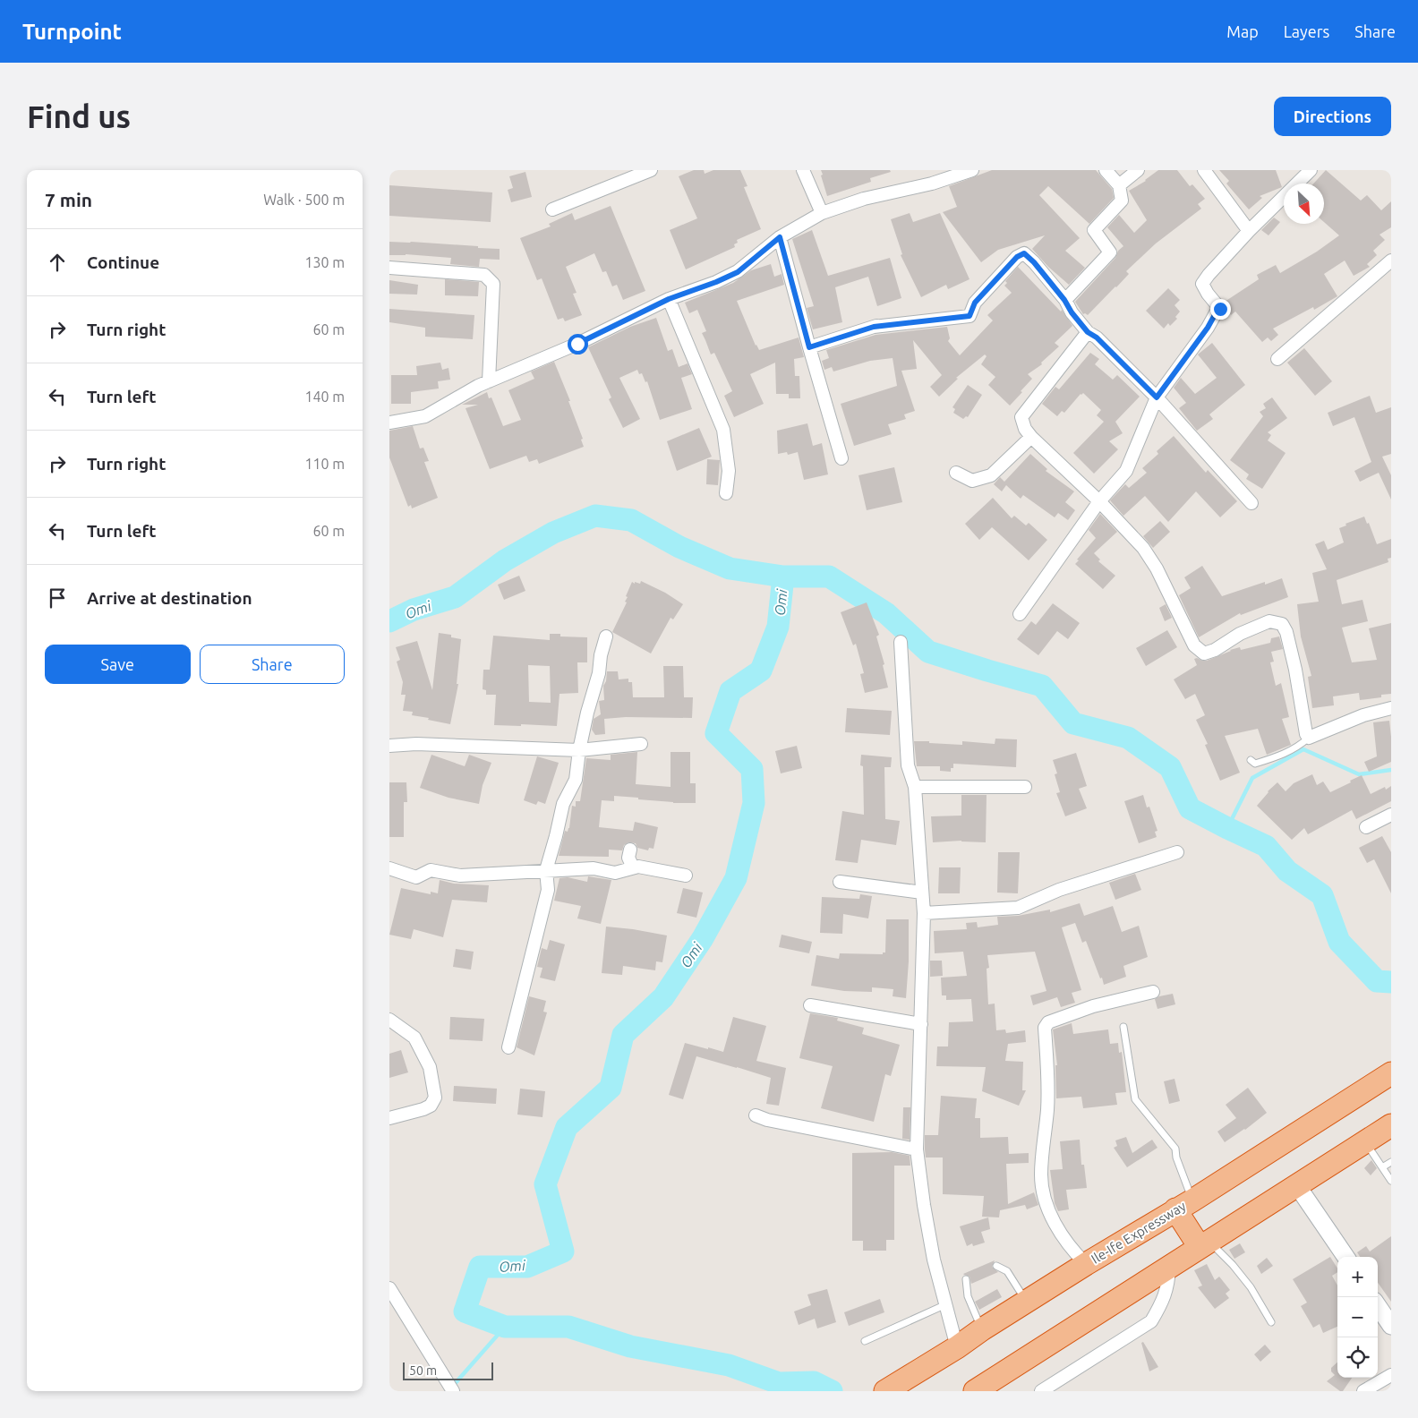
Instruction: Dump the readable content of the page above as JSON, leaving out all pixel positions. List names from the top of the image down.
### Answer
{
  "streets": {
    "highway": ["Ile-Ife Expressway"]
  },
  "water": ["Omi"],
  "scale_bar": "50 m",
  "north": "bottom right",
  "page": {
    "header": "Turnpoint",
    "nav": ["Map", "Layers", "Share"],
    "buttons": [
      "Directions",
      ["Save", "Share"]
    ],
    "title": "Find us",
    "heading": ["7 min", "Walk · 500 m"],
    "list": [
      ["Continue", "130 m"],
      ["Turn right", "60 m"],
      ["Turn left", "140 m"],
      ["Turn right", "110 m"],
      ["Turn left", "60 m"],
      "Arrive at destination"
    ],
    "map_buttons": ["+", "−"],
    "scale": "50 m"
  }
}
